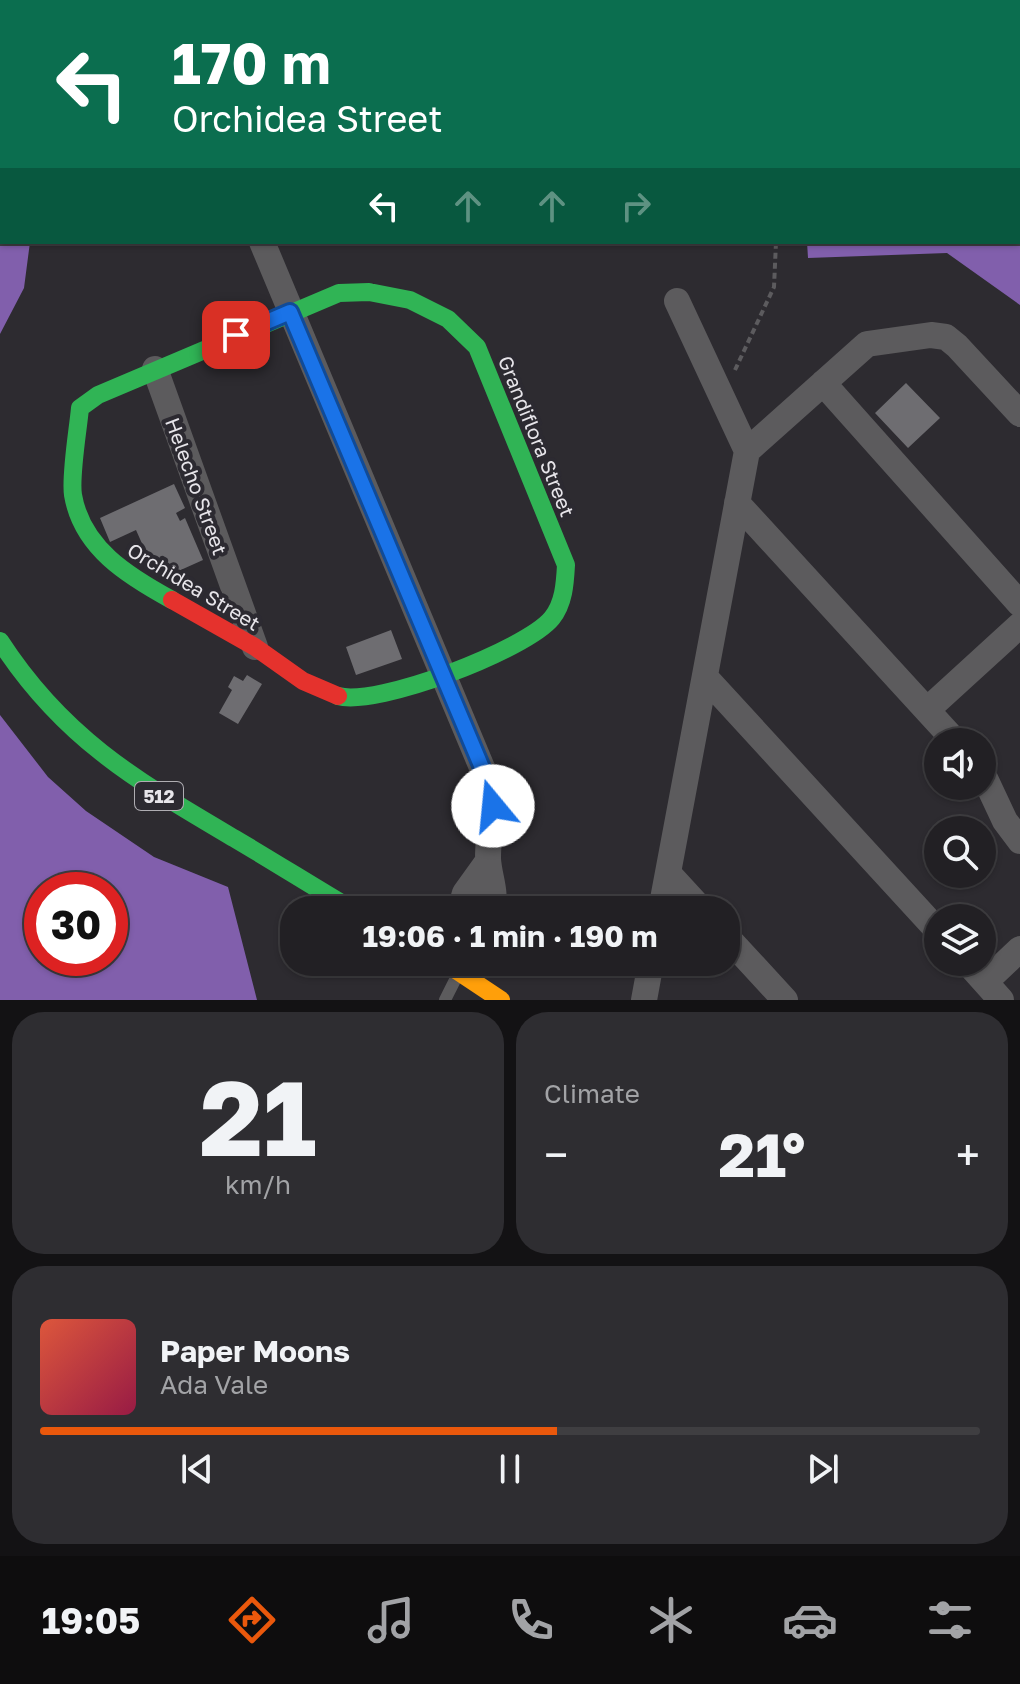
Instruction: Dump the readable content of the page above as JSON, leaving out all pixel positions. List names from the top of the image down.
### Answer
{
  "streets": {
    "street": [
      "Grandiflora Street",
      "Helecho Street",
      "Orchidea Street",
      "512"
    ]
  },
  "crossings": [
    ["Grandiflora Street", "Orchidea Street"],
    ["Helecho Street", "Orchidea Street"]
  ],
  "page": {
    "turn": ["170 m", "Orchidea Street"],
    "limit": "30",
    "trip": "19:06 · 1 min · 190 m",
    "tile": [
      ["21", "km/h"],
      "Climate"
    ],
    "heat": ["−", "21°", "+"],
    "song": ["Paper Moons", "Ada Vale"],
    "tabs": "19:05"
  }
}
